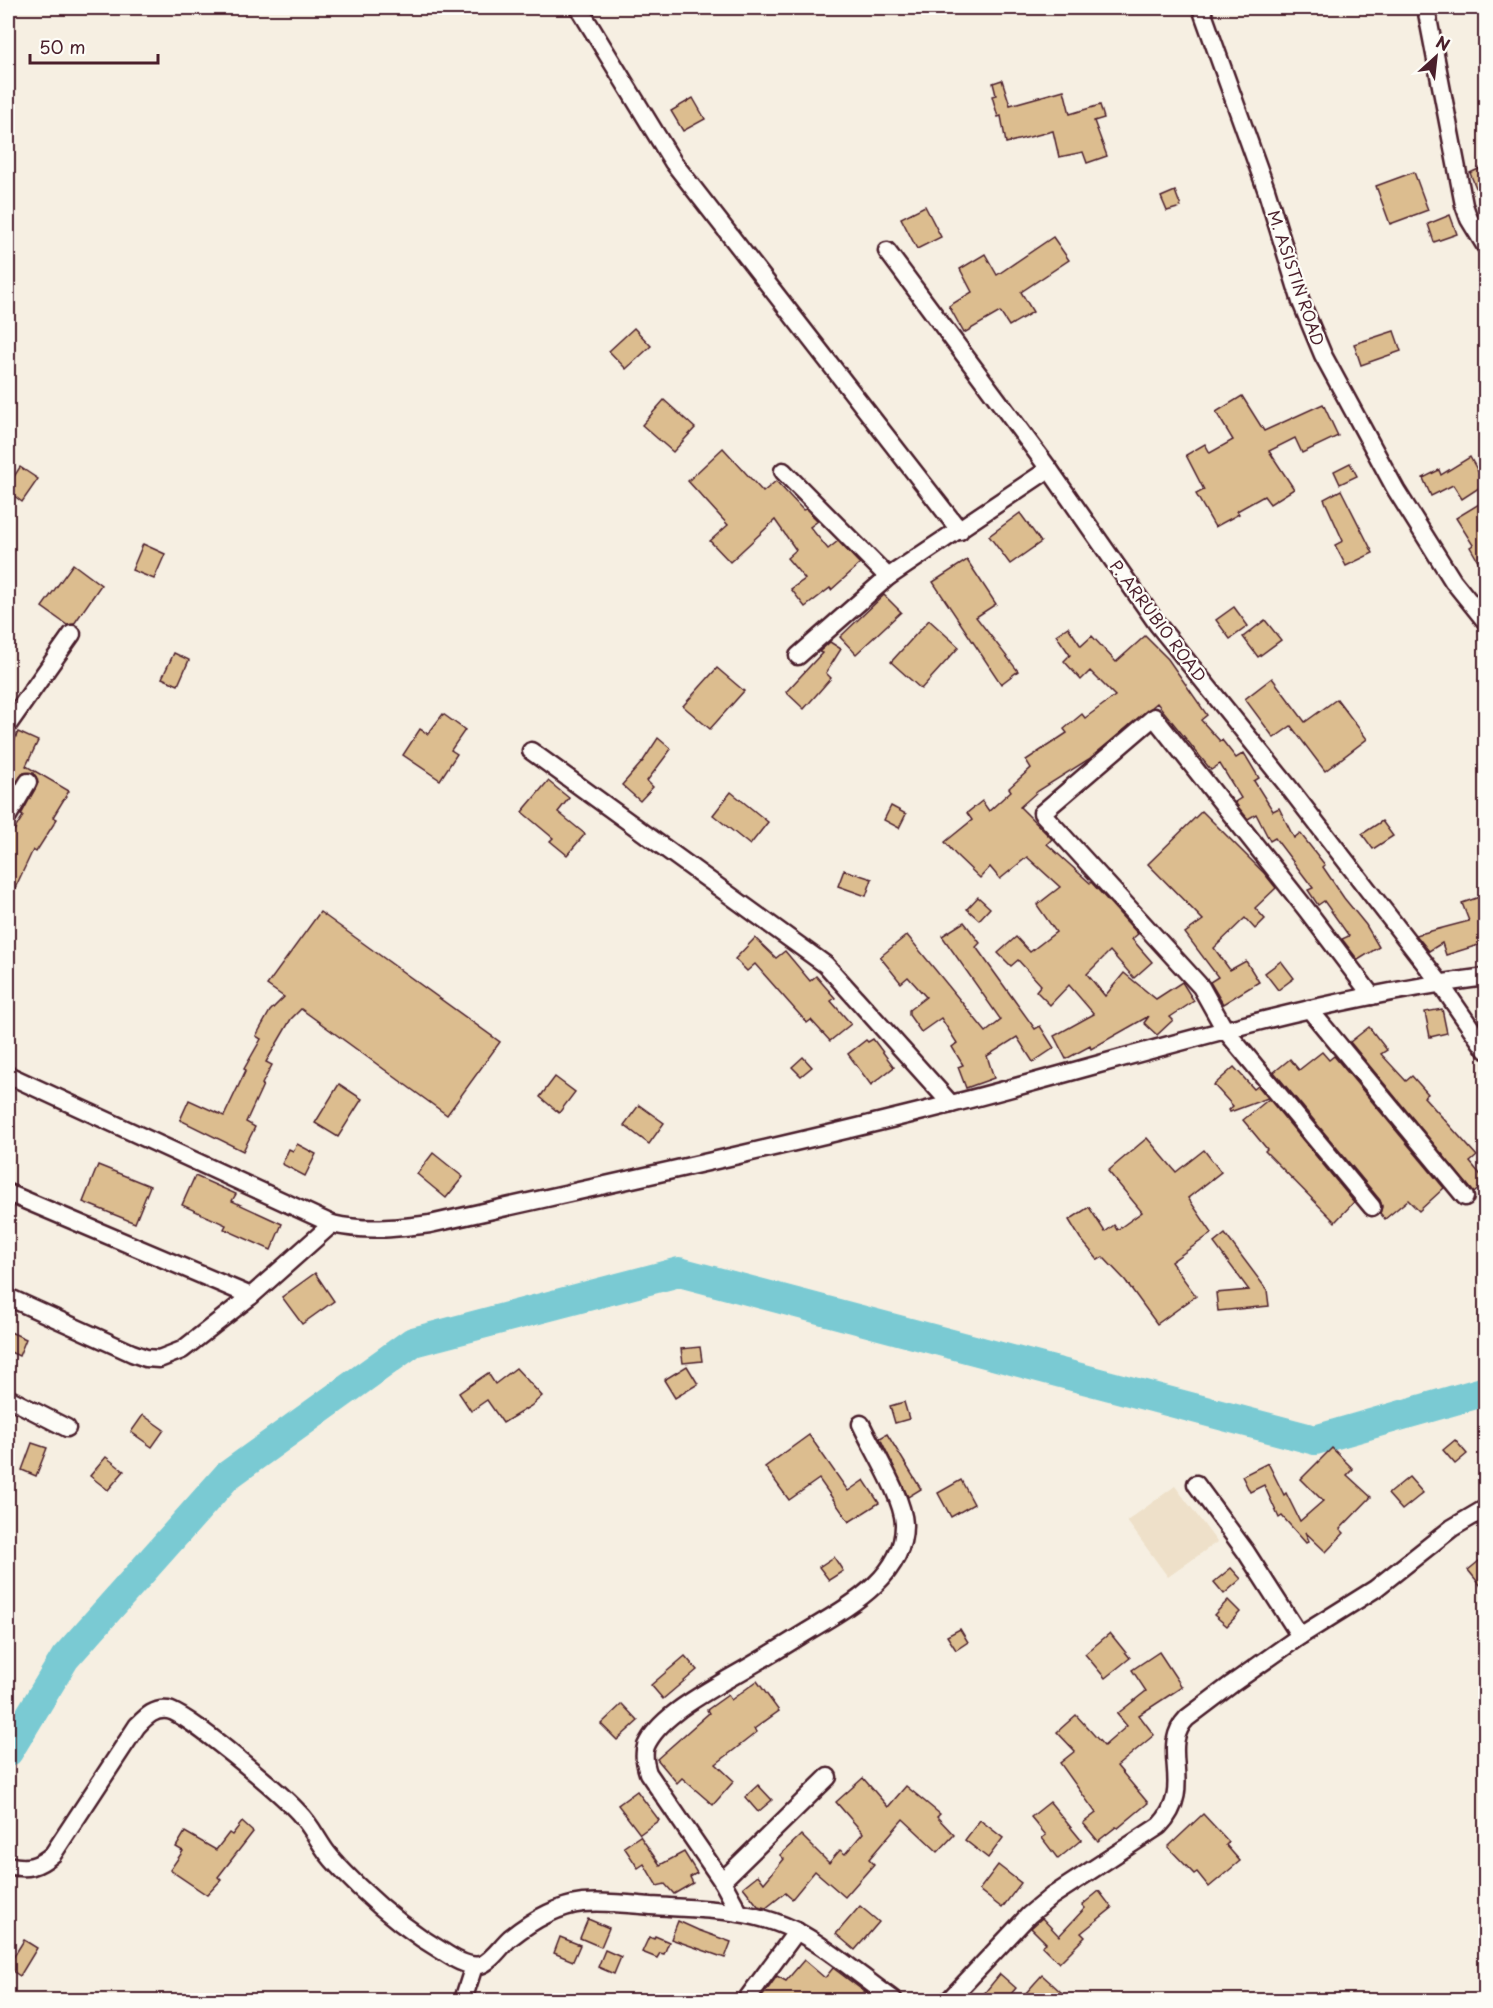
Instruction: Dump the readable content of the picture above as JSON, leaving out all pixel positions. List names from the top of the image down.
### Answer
{
  "streets": {
    "street": ["M. ASISTIN ROAD", "P. ARRUBIO ROAD"]
  },
  "scale_bar": "50 m",
  "north": "top right"
}
